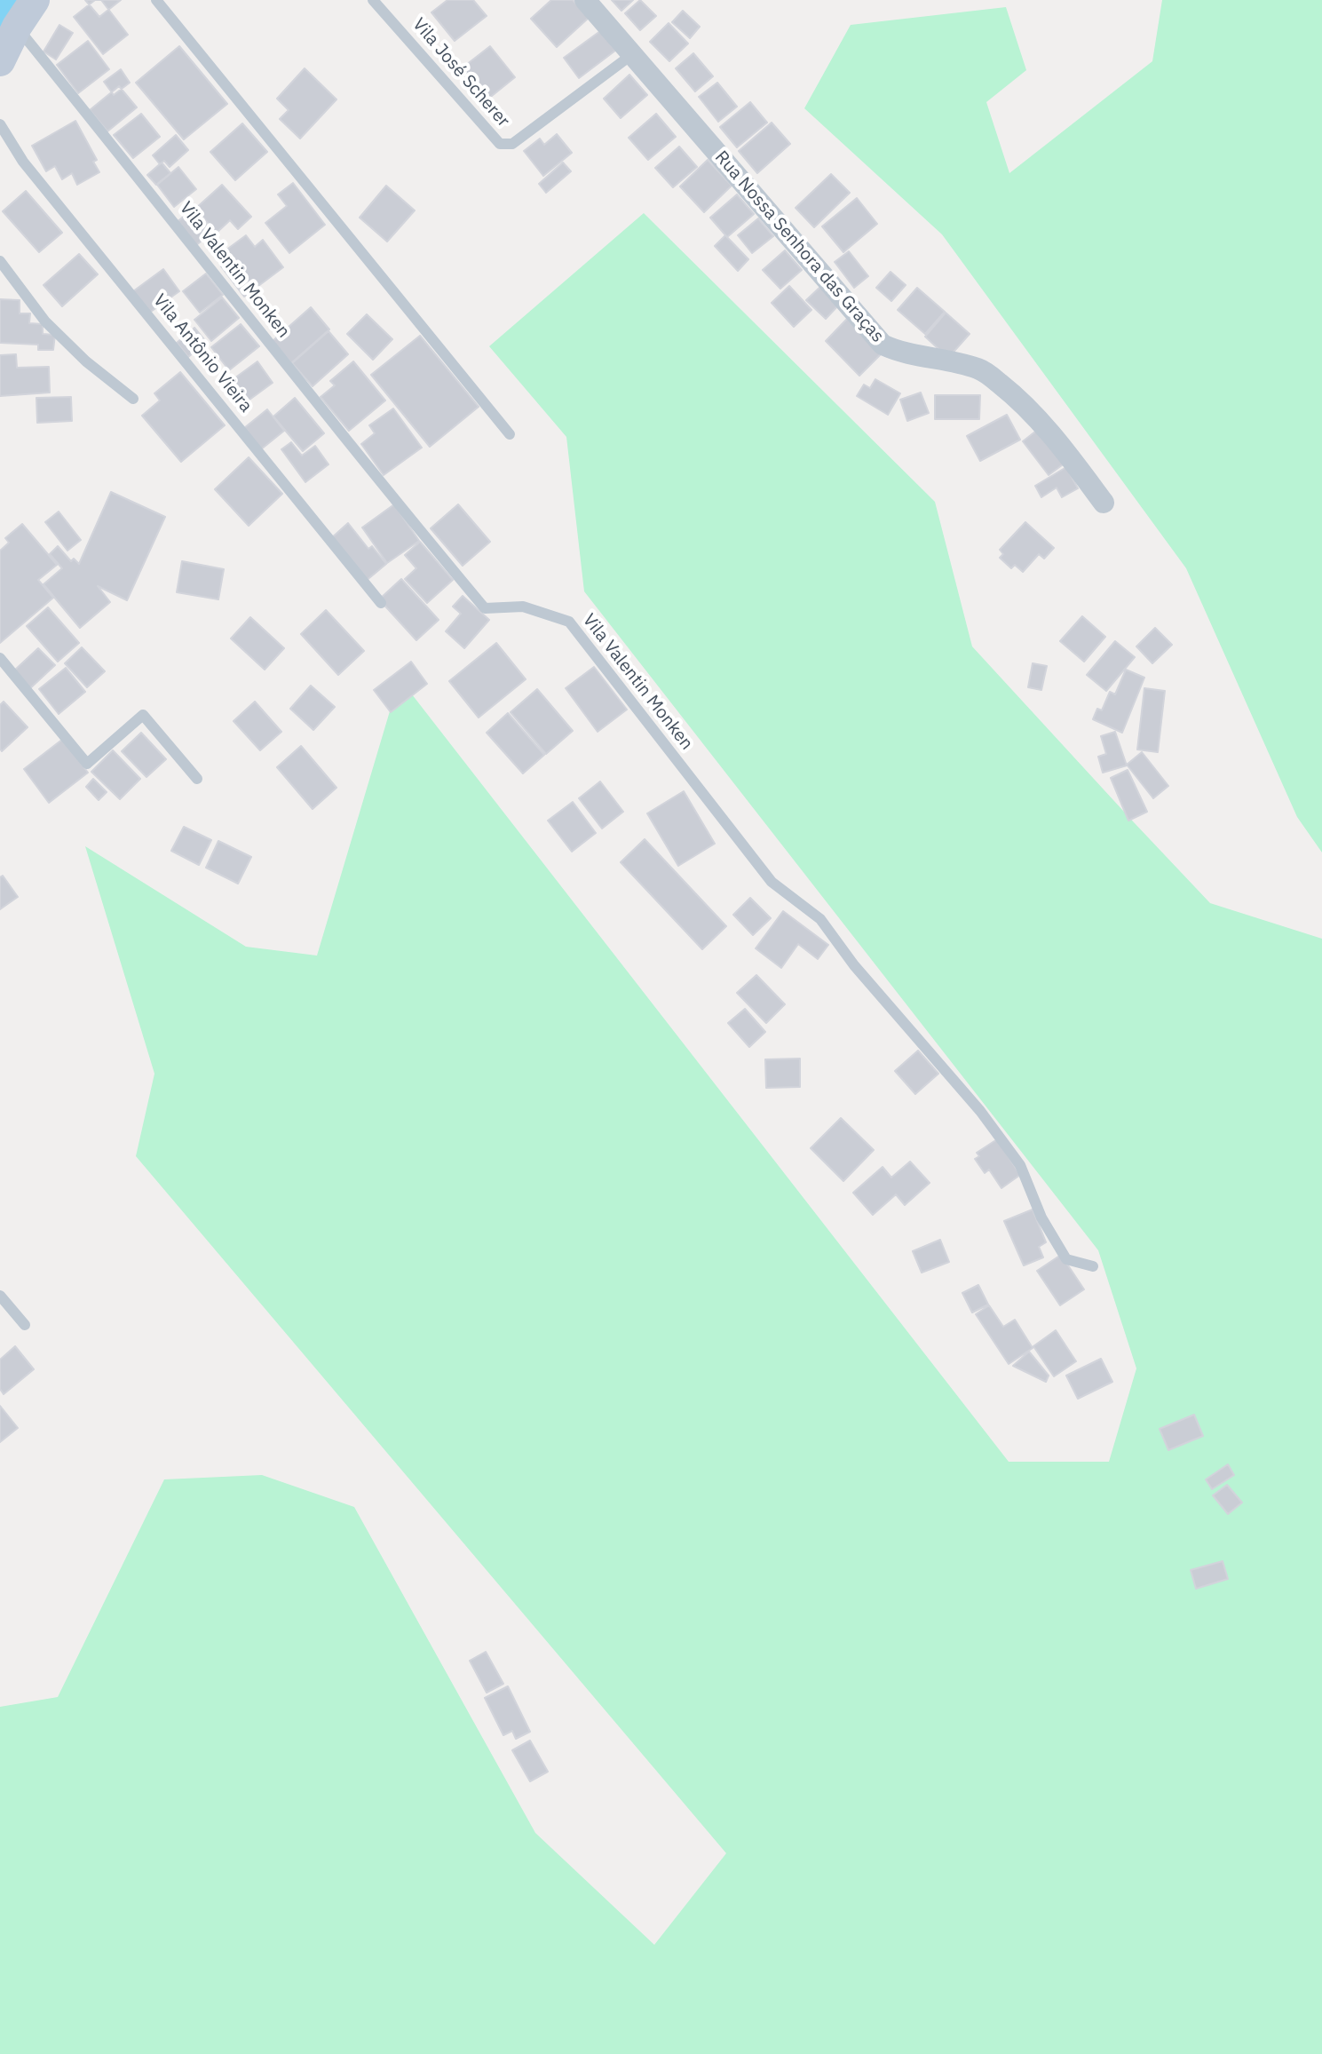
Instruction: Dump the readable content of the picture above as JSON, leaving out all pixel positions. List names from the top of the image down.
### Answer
{
  "streets": {
    "street": ["Rua Nossa Senhora das Graças"],
    "lane": ["Vila José Scherer", "Vila Valentin Monken", "Vila Antônio Vieira"]
  },
  "crossings": [
    ["Vila José Scherer", "Rua Nossa Senhora das Graças"]
  ]
}
